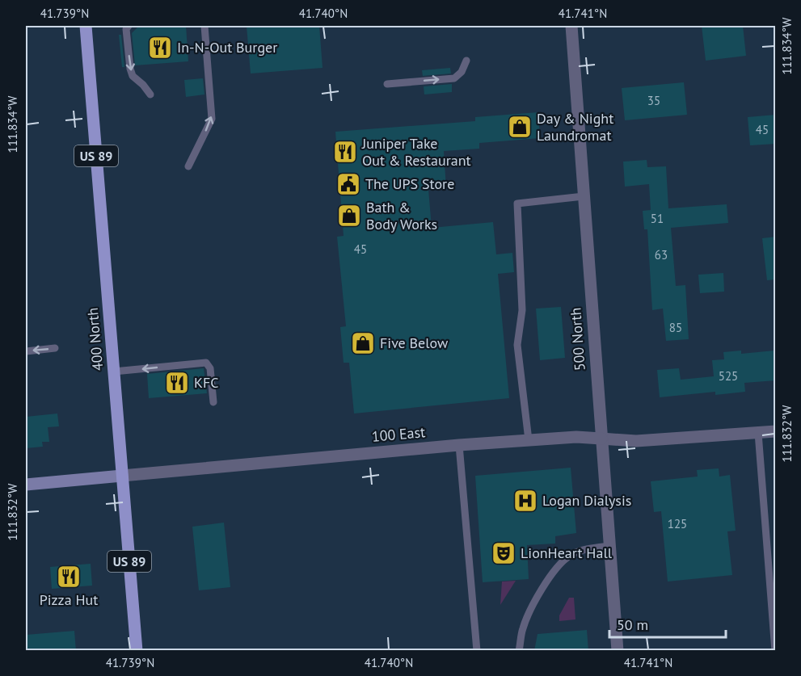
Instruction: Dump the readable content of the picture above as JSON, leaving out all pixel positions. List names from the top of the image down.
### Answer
{
  "streets": {
    "main road": ["US 89", "400 North", "100 East"],
    "street": ["500 North"]
  },
  "crossings": [
    ["400 North", "100 East"],
    ["500 North", "100 East"]
  ],
  "places": {
    "restaurant": [
      "In-N-Out Burger",
      "Juniper Take Out & Restaurant",
      "KFC",
      "Pizza Hut"
    ],
    "shop": ["Day & Night Laundromat", "Bath & Body Works", "Five Below"],
    "public building": ["The UPS Store"],
    "hospital": ["Logan Dialysis"],
    "theatre": ["LionHeart Hall"]
  },
  "house_numbers": [
    "35",
    "45",
    "51",
    "45",
    "63",
    "85",
    "525",
    "125"
  ],
  "scale_bar": "50 m",
  "coordinates": [
    "41.739°N",
    "41.740°N",
    "41.741°N",
    "111.834°W",
    "111.832°W"
  ]
}
